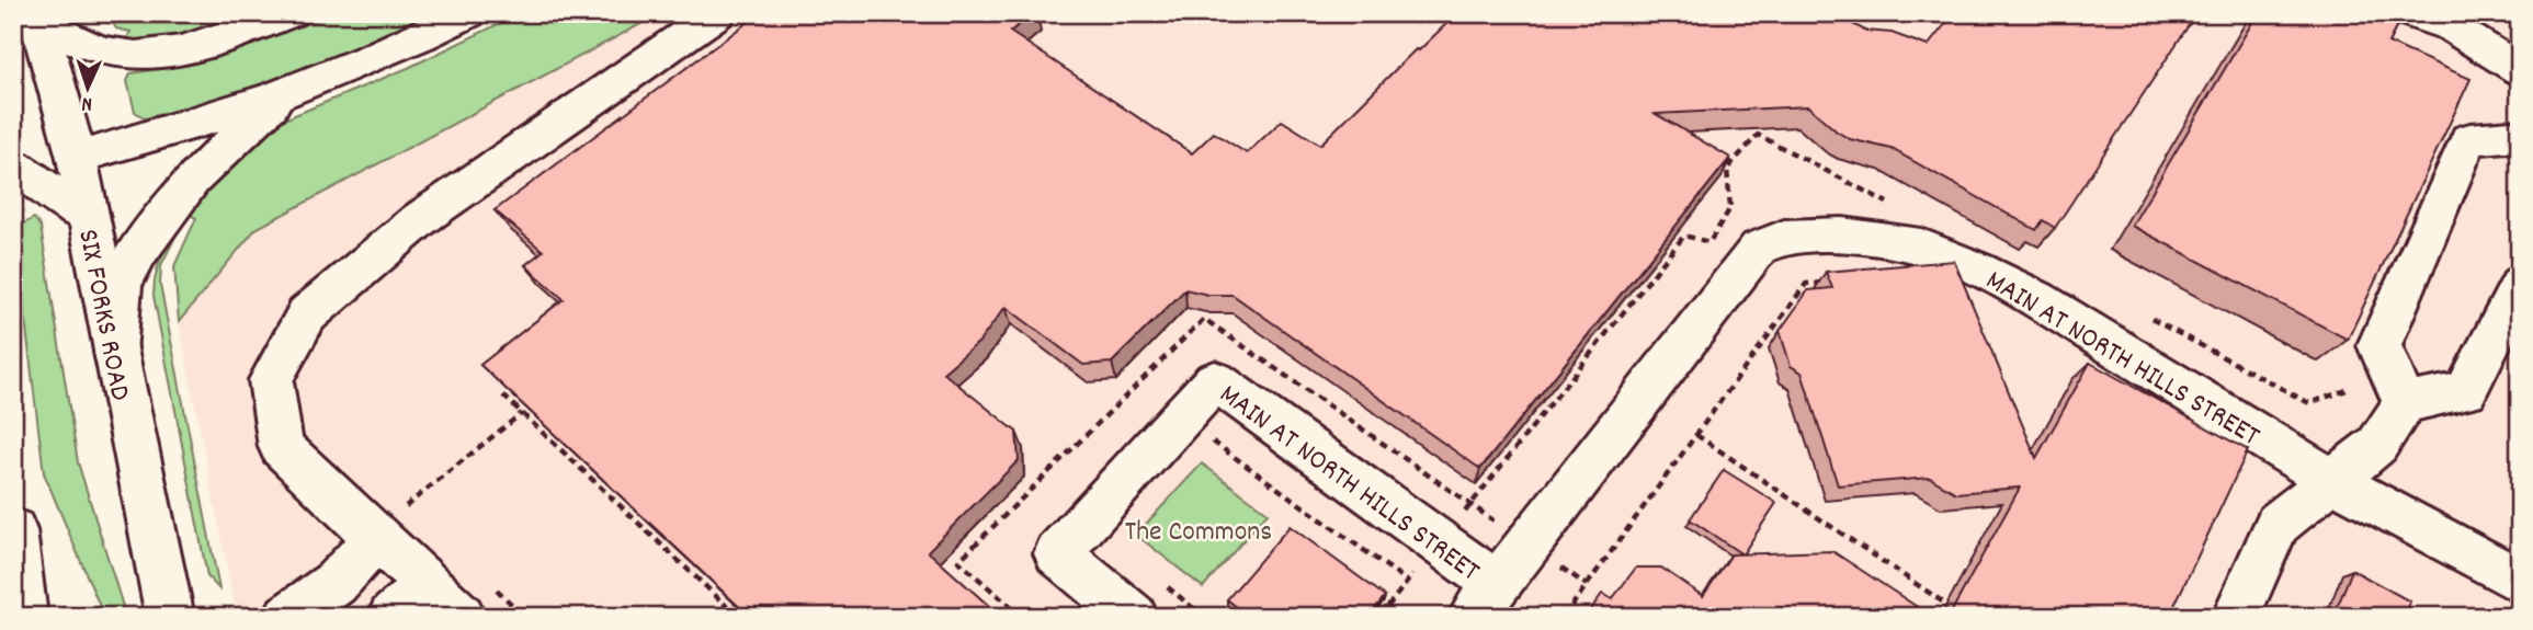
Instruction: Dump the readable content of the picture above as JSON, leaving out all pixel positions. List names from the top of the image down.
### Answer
{
  "streets": {
    "main road": ["SIX FORKS ROAD", "MAIN AT NORTH HILLS STREET"]
  },
  "parks": ["The Commons"],
  "north": "bottom"
}
